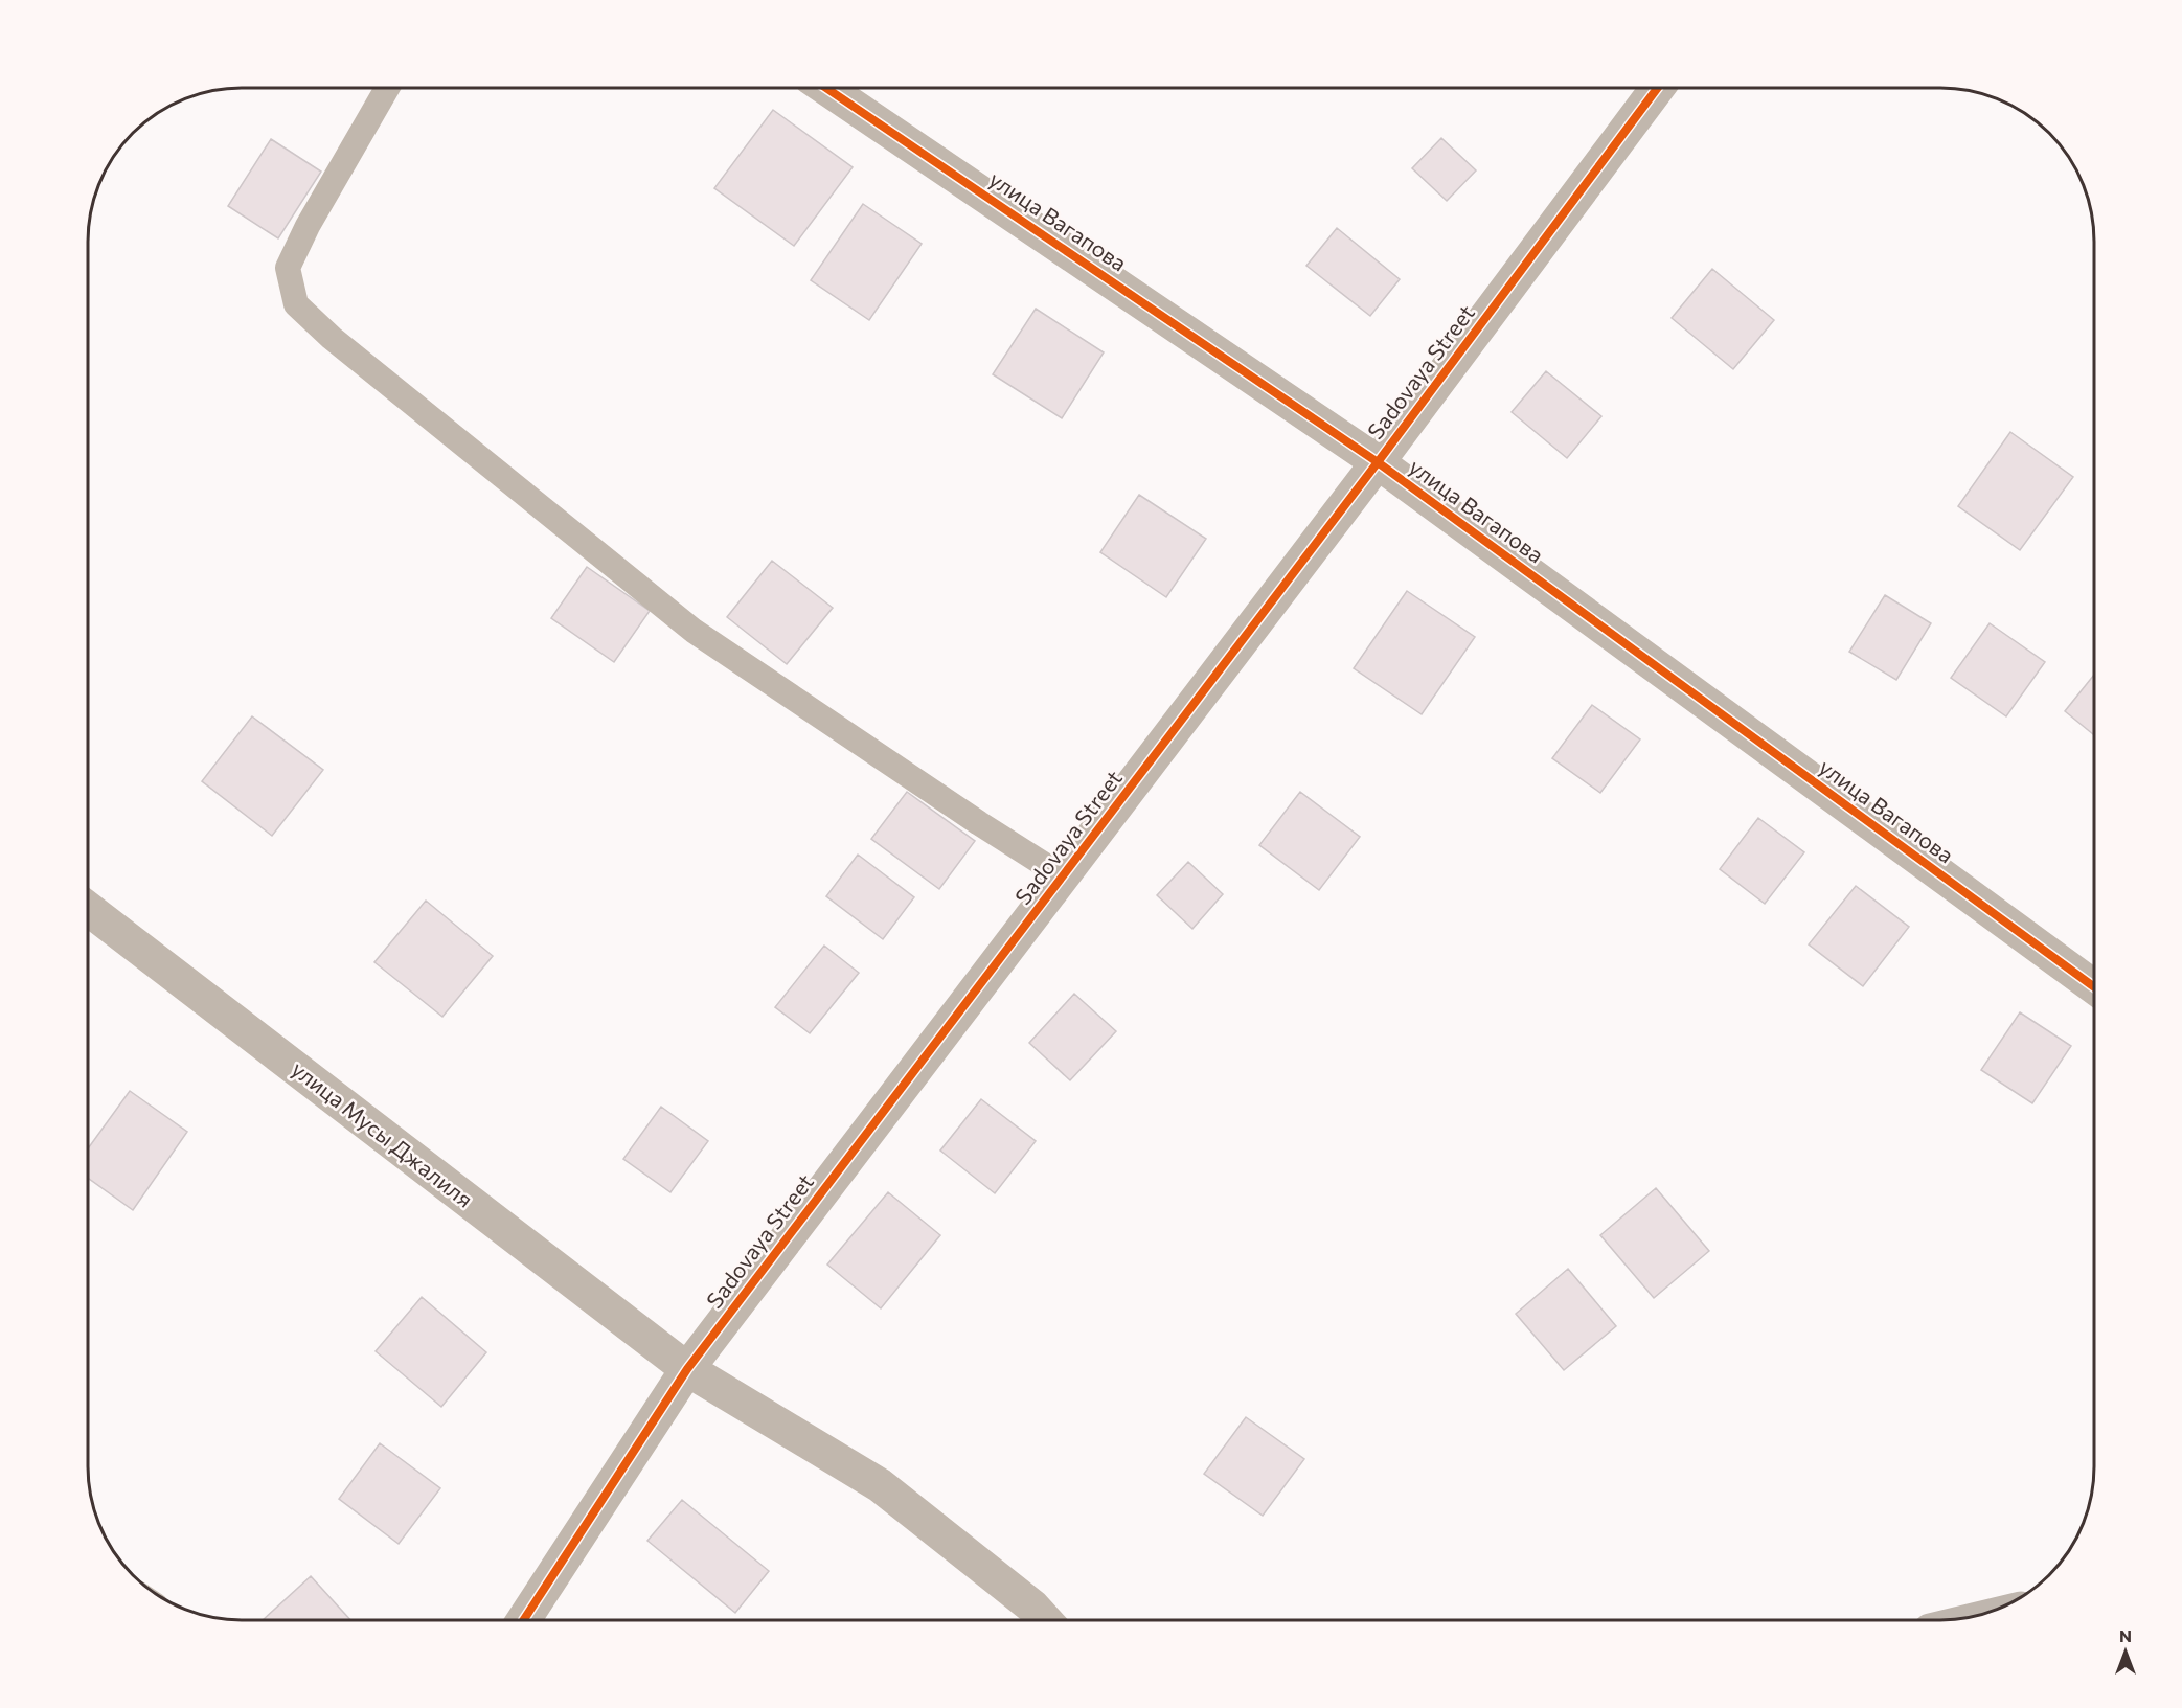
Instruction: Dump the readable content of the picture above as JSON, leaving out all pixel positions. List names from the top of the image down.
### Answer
{
  "streets": {
    "street": ["улица Вагапова", "Sadovaya Street", "улица Мусы Джалиля"]
  },
  "crossings": [
    ["улица Вагапова", "Sadovaya Street"],
    ["Sadovaya Street", "улица Мусы Джалиля"]
  ],
  "north": "top"
}
